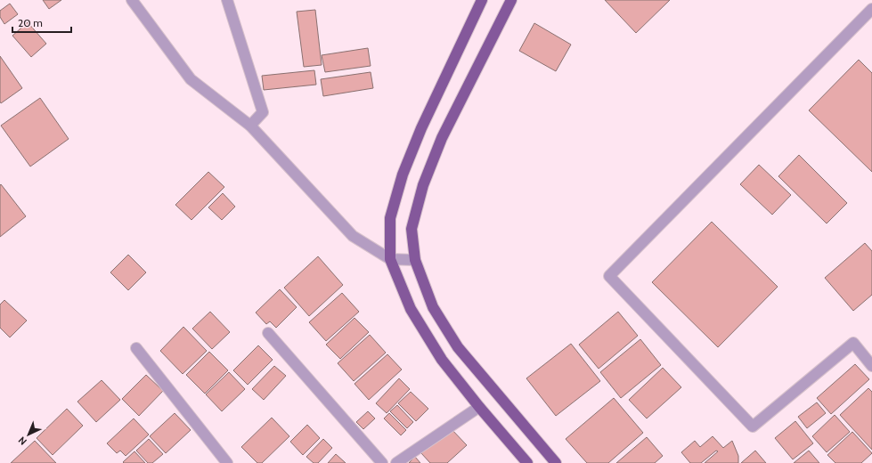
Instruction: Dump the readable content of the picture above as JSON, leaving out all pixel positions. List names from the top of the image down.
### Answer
{
  "scale_bar": "20 m",
  "north": "bottom left"
}
